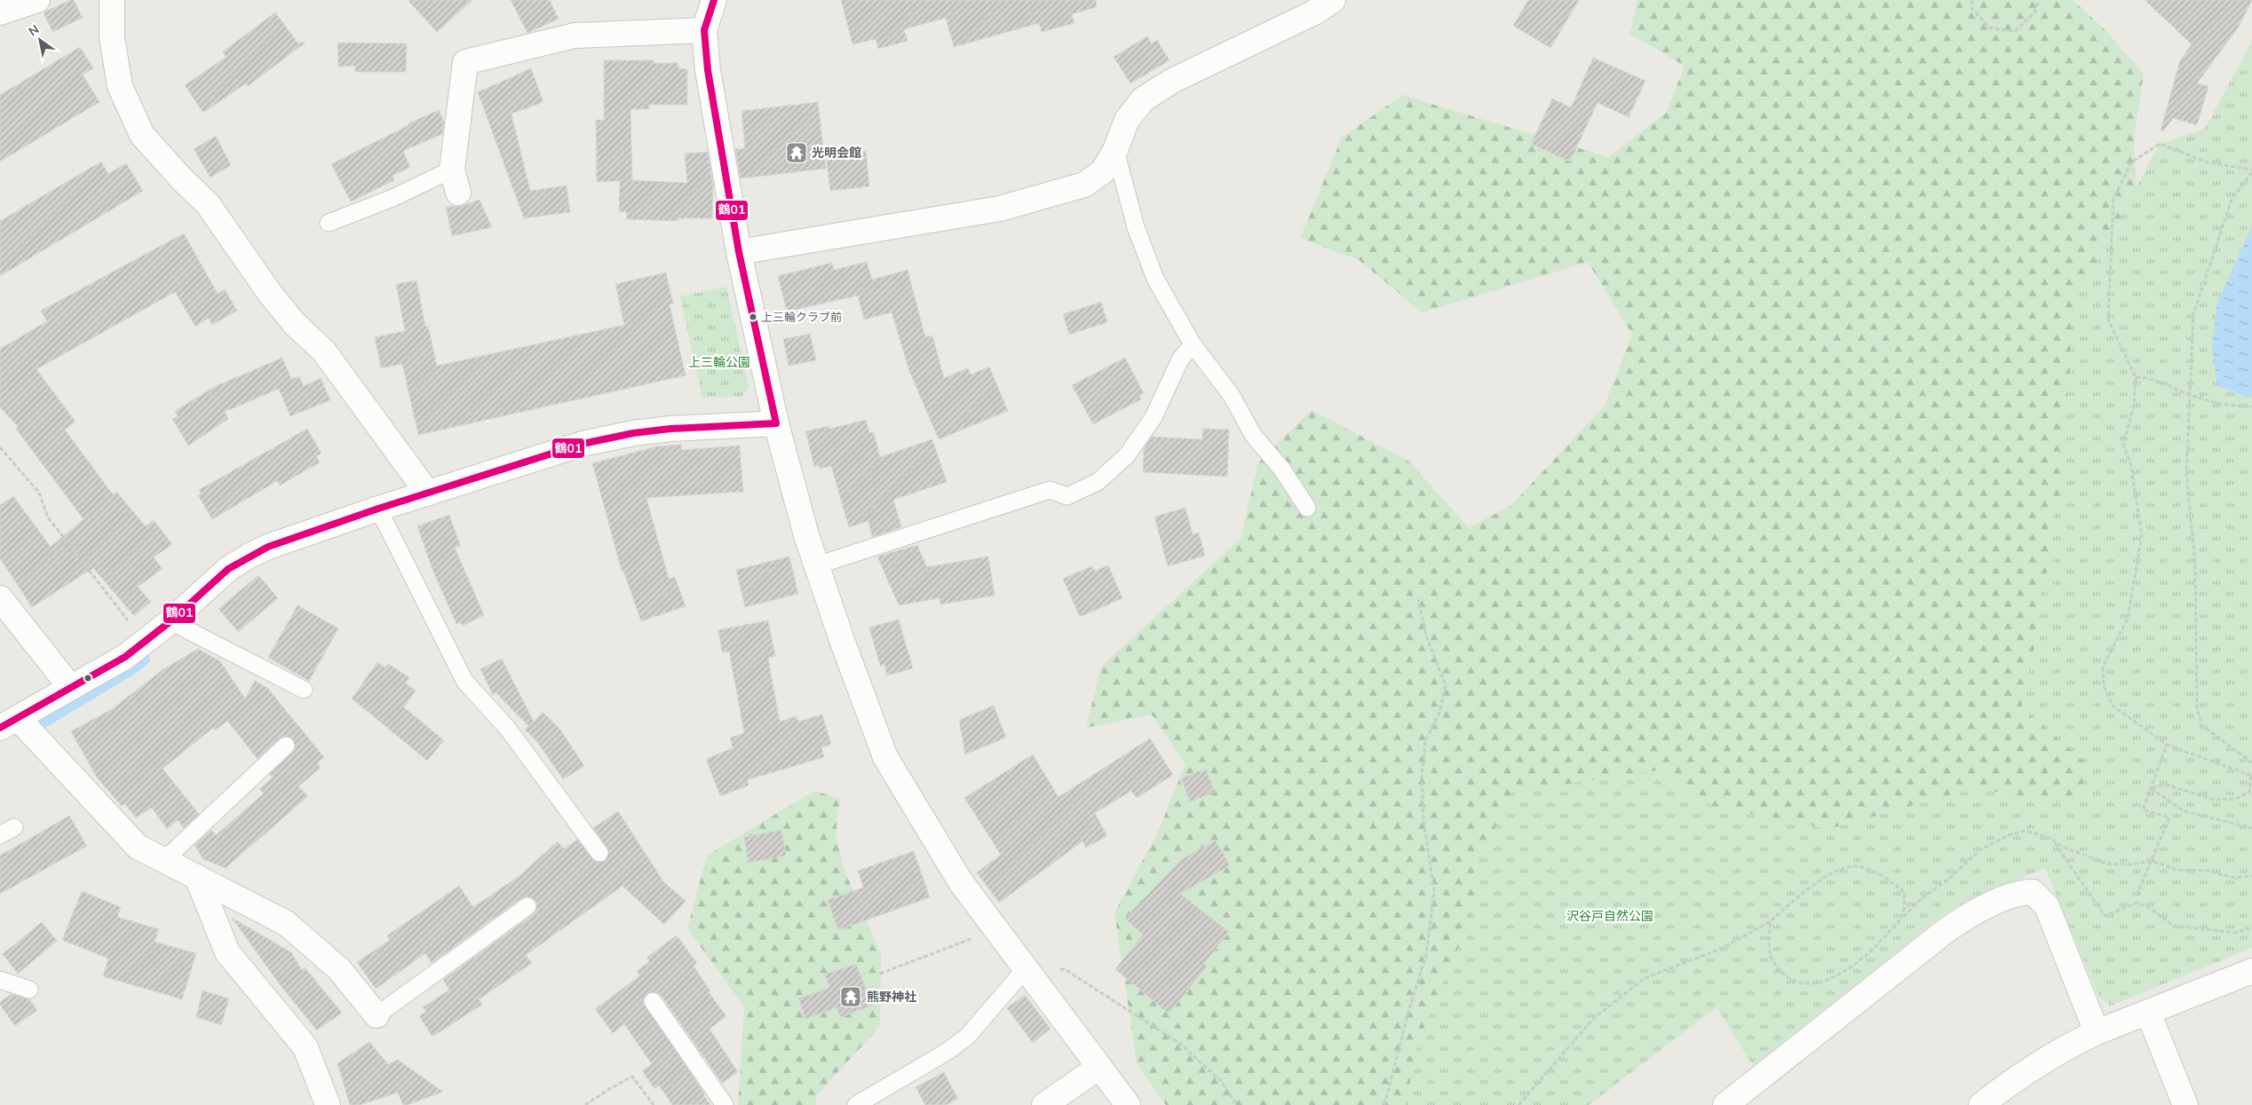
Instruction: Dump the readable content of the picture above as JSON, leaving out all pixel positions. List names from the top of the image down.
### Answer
{
  "parks": ["上三輪公園", "沢谷戸自然公園"],
  "places": {
    "temple": ["光明会館", "熊野神社"],
    "other": ["上三輪クラブ前"]
  },
  "lines": ["transit line 鶴01"],
  "north": "top left"
}
